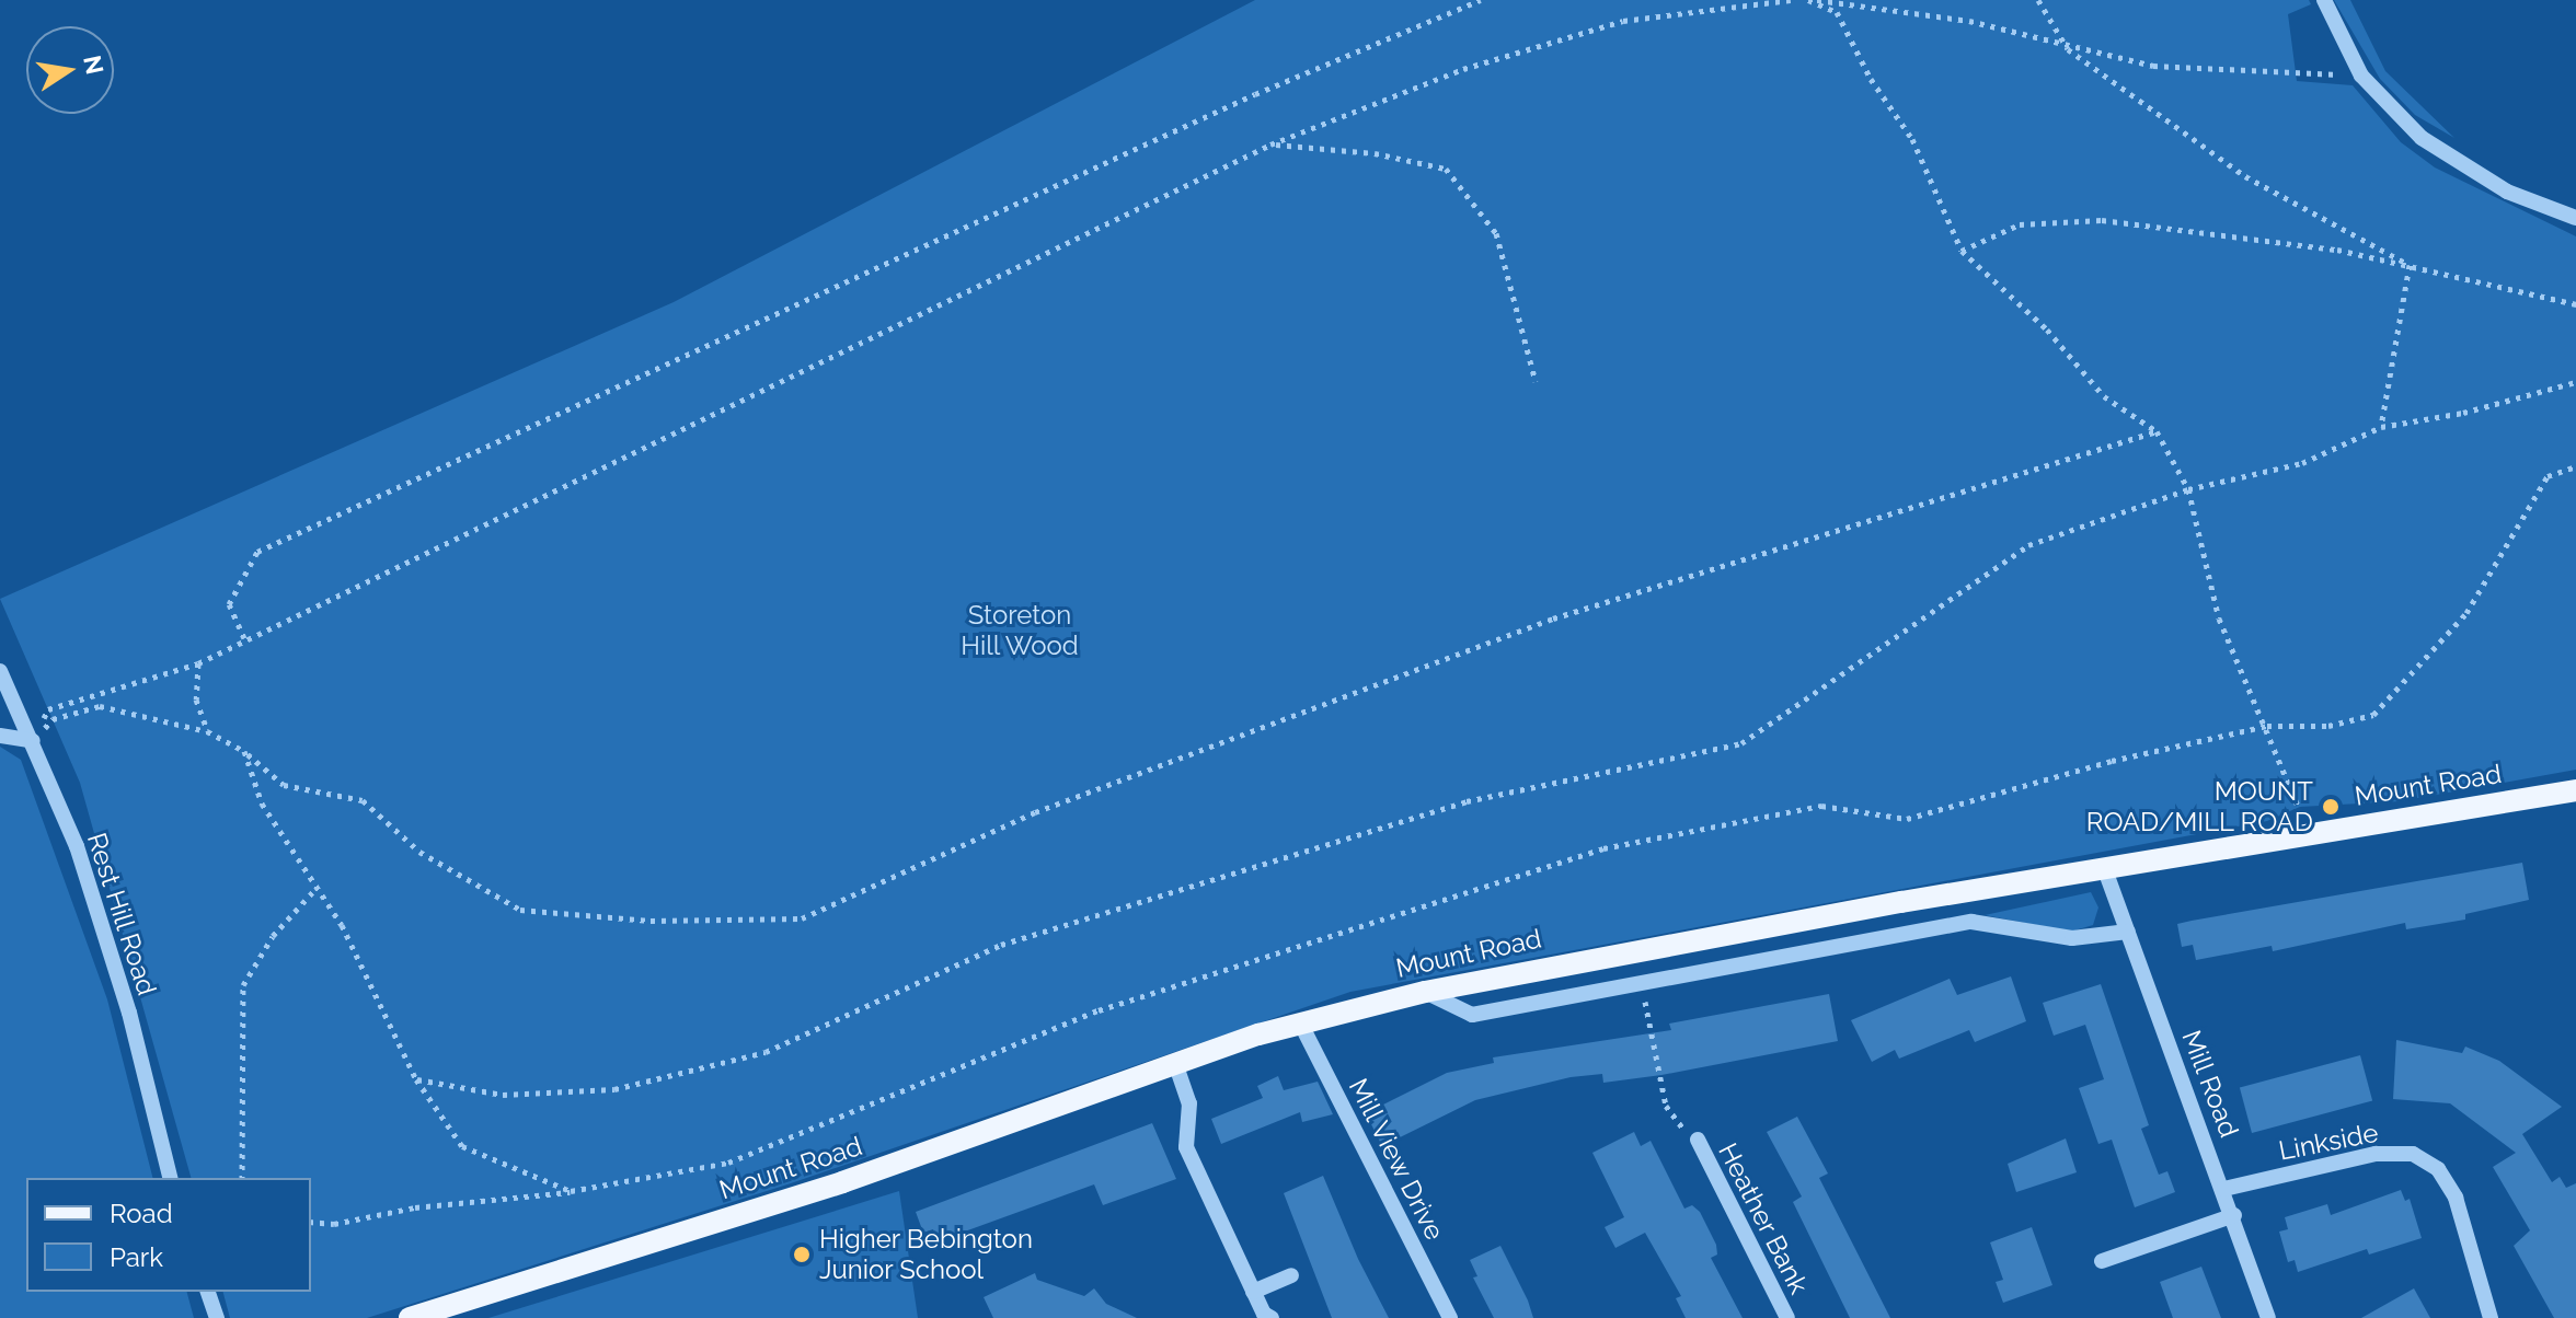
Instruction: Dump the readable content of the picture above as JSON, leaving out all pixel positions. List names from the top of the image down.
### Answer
{
  "streets": {
    "main road": ["Mount Road"],
    "street": [
      "Rest Hill Road",
      "Mill Road",
      "Linkside",
      "Mill View Drive",
      "Heather Bank"
    ]
  },
  "crossings": [
    ["Mount Road", "Mill Road"],
    ["Mount Road", "Mill View Drive"],
    ["Mill Road", "Linkside"]
  ],
  "parks": ["Storeton Hill Wood"],
  "places": ["MOUNT ROAD/MILL ROAD", "Higher Bebington Junior School"],
  "legend": ["Road", "Park"],
  "north": "right"
}
